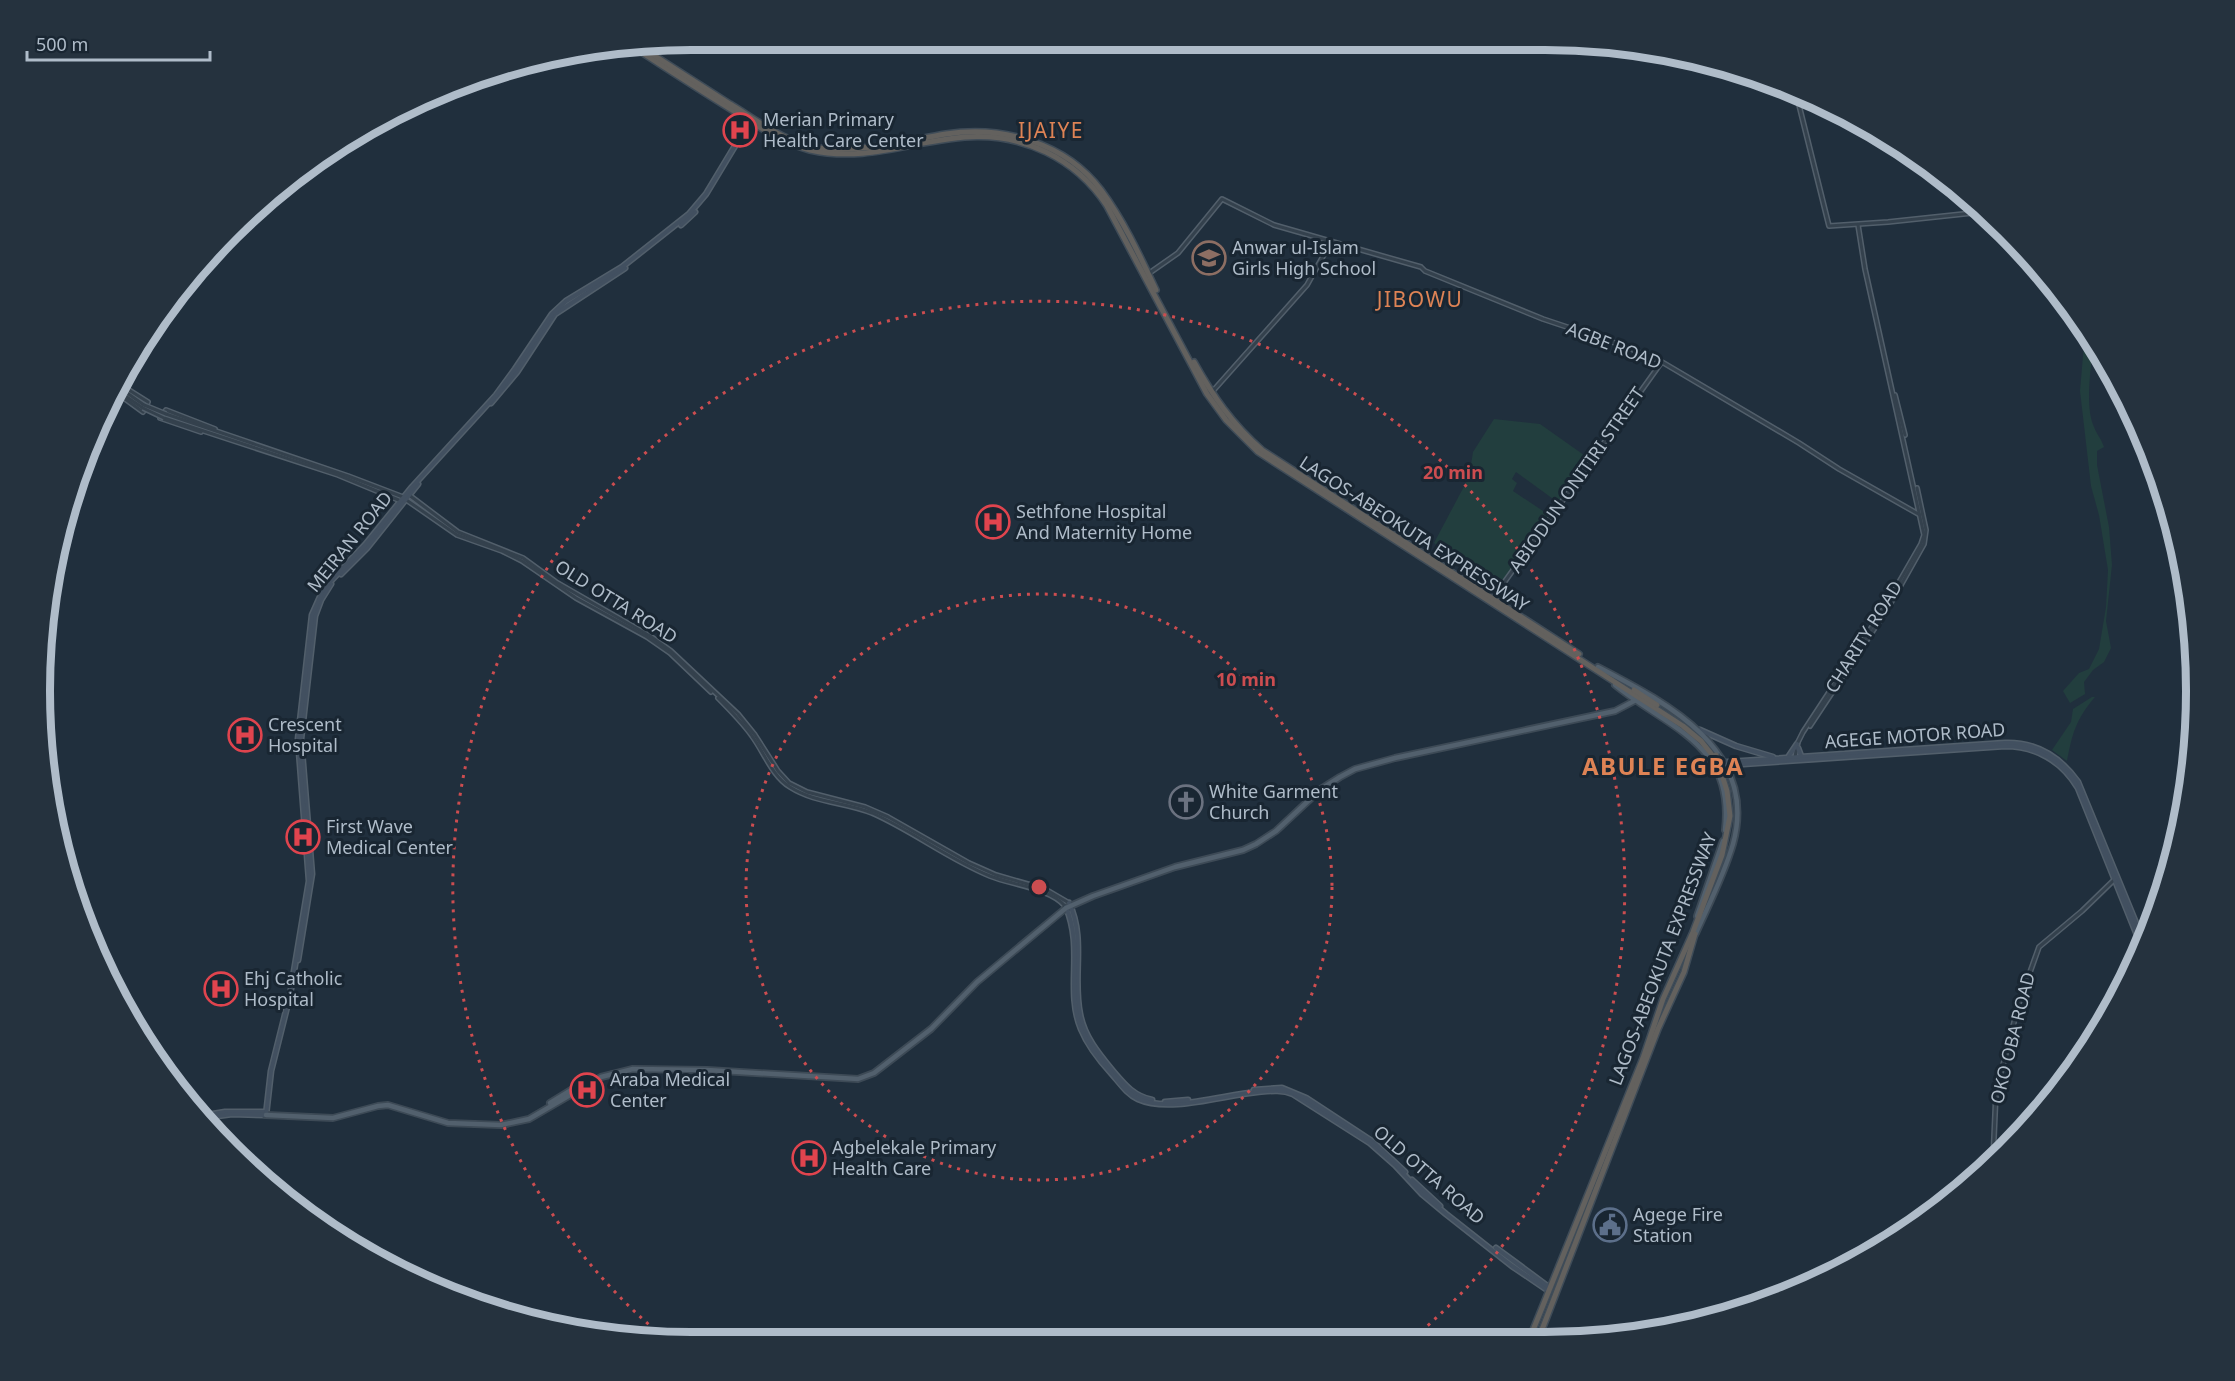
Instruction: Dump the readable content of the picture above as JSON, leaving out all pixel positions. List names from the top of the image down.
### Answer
{
  "streets": {
    "highway": ["LAGOS-ABEOKUTA EXPRESSWAY"],
    "main road": ["MEIRAN ROAD", "OLD OTTA ROAD", "AGEGE MOTOR ROAD"],
    "street": [
      "AGBE ROAD",
      "ABIODUN ONITIRI STREET",
      "CHARITY ROAD",
      "OKO OBA ROAD"
    ]
  },
  "crossings": [
    ["AGBE ROAD", "ABIODUN ONITIRI STREET"],
    ["AGBE ROAD", "LAGOS-ABEOKUTA EXPRESSWAY"],
    ["AGBE ROAD", "CHARITY ROAD"],
    ["ABIODUN ONITIRI STREET", "LAGOS-ABEOKUTA EXPRESSWAY"],
    ["LAGOS-ABEOKUTA EXPRESSWAY", "MEIRAN ROAD"],
    ["LAGOS-ABEOKUTA EXPRESSWAY", "OLD OTTA ROAD"],
    ["LAGOS-ABEOKUTA EXPRESSWAY", "AGEGE MOTOR ROAD"],
    ["MEIRAN ROAD", "OLD OTTA ROAD"],
    ["AGEGE MOTOR ROAD", "OKO OBA ROAD"]
  ],
  "districts": ["IJAIYE", "JIBOWU", "ABULE EGBA"],
  "places": {
    "hospital": [
      "Merian Primary Health Care Center",
      "Sethfone Hospital And Maternity Home",
      "Crescent Hospital",
      "First Wave Medical Center",
      "Ehj Catholic Hospital",
      "Araba Medical Center",
      "Agbelekale Primary Health Care"
    ],
    "school or university": ["Anwar ul-Islam Girls High School"],
    "church": ["White Garment Church"],
    "public building": ["Agege Fire Station"]
  },
  "scale_bar": "500 m",
  "rings": ["20 min", "10 min"]
}
